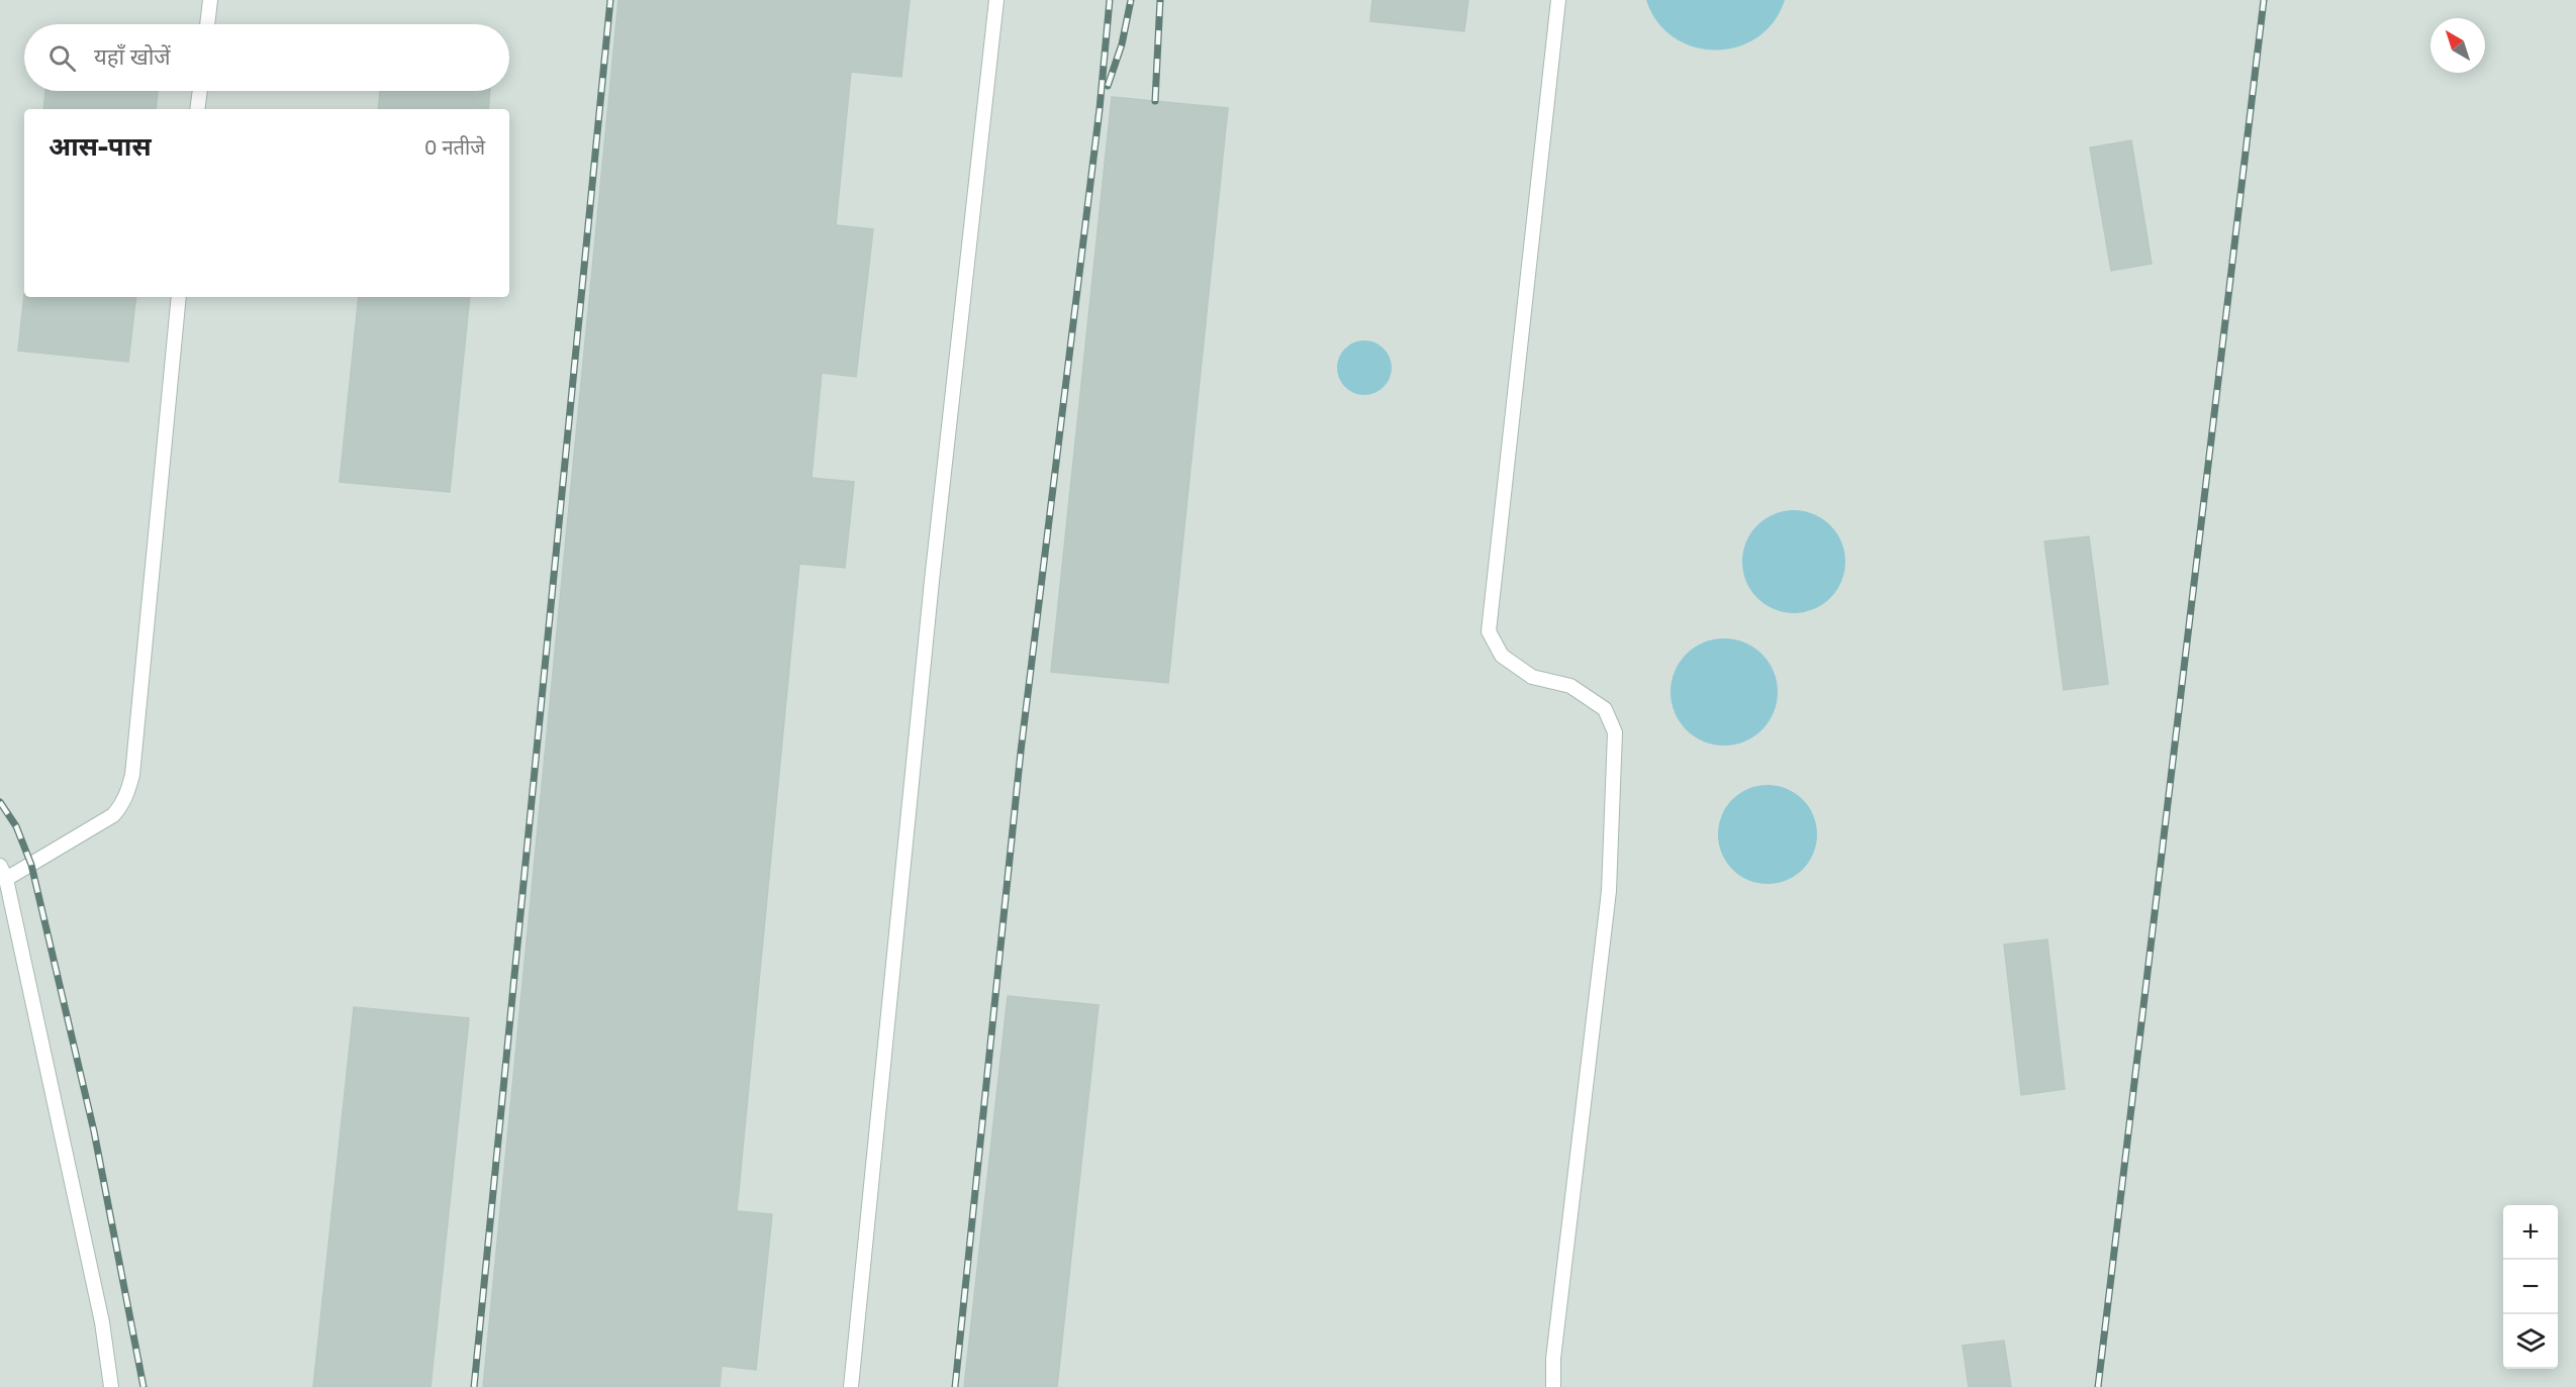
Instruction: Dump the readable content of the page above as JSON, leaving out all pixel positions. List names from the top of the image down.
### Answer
{
  "north": "top left",
  "page": {
    "search": "यहाँ खोजें",
    "heading": ["आस-पास", "0 नतीजे"],
    "map_buttons": ["+", "−"]
  }
}
